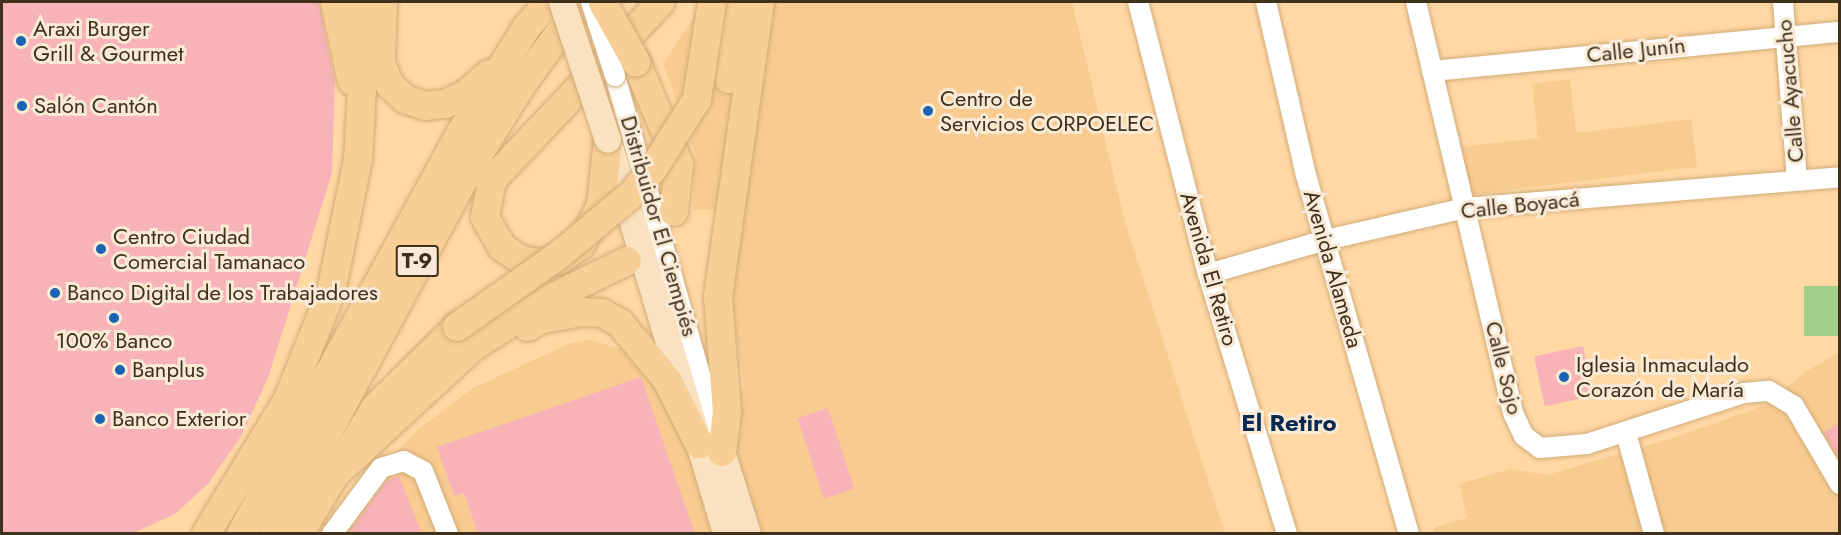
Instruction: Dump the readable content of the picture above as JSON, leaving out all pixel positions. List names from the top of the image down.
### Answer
{
  "streets": {
    "highway": ["T-9"],
    "main road": ["Distribuidor El Ciempiés"],
    "street": [
      "Calle Junín",
      "Calle Ayacucho",
      "Calle Boyacá",
      "Avenida El Retiro",
      "Avenida Alameda",
      "Calle Sojo"
    ]
  },
  "crossings": [
    ["Calle Junín", "Calle Ayacucho"],
    ["Calle Junín", "Calle Sojo"],
    ["Calle Ayacucho", "Calle Boyacá"],
    ["Calle Boyacá", "Avenida El Retiro"],
    ["Calle Boyacá", "Avenida Alameda"],
    ["Calle Boyacá", "Calle Sojo"]
  ],
  "districts": ["El Retiro"],
  "places": [
    "Araxi Burger Grill & Gourmet",
    "Salón Cantón",
    "Centro de Servicios CORPOELEC",
    "Centro Ciudad Comercial Tamanaco",
    "Banco Digital de los Trabajadores",
    "100% Banco",
    "Banplus",
    "Iglesia Inmaculado Corazón de María",
    "Banco Exterior"
  ]
}
